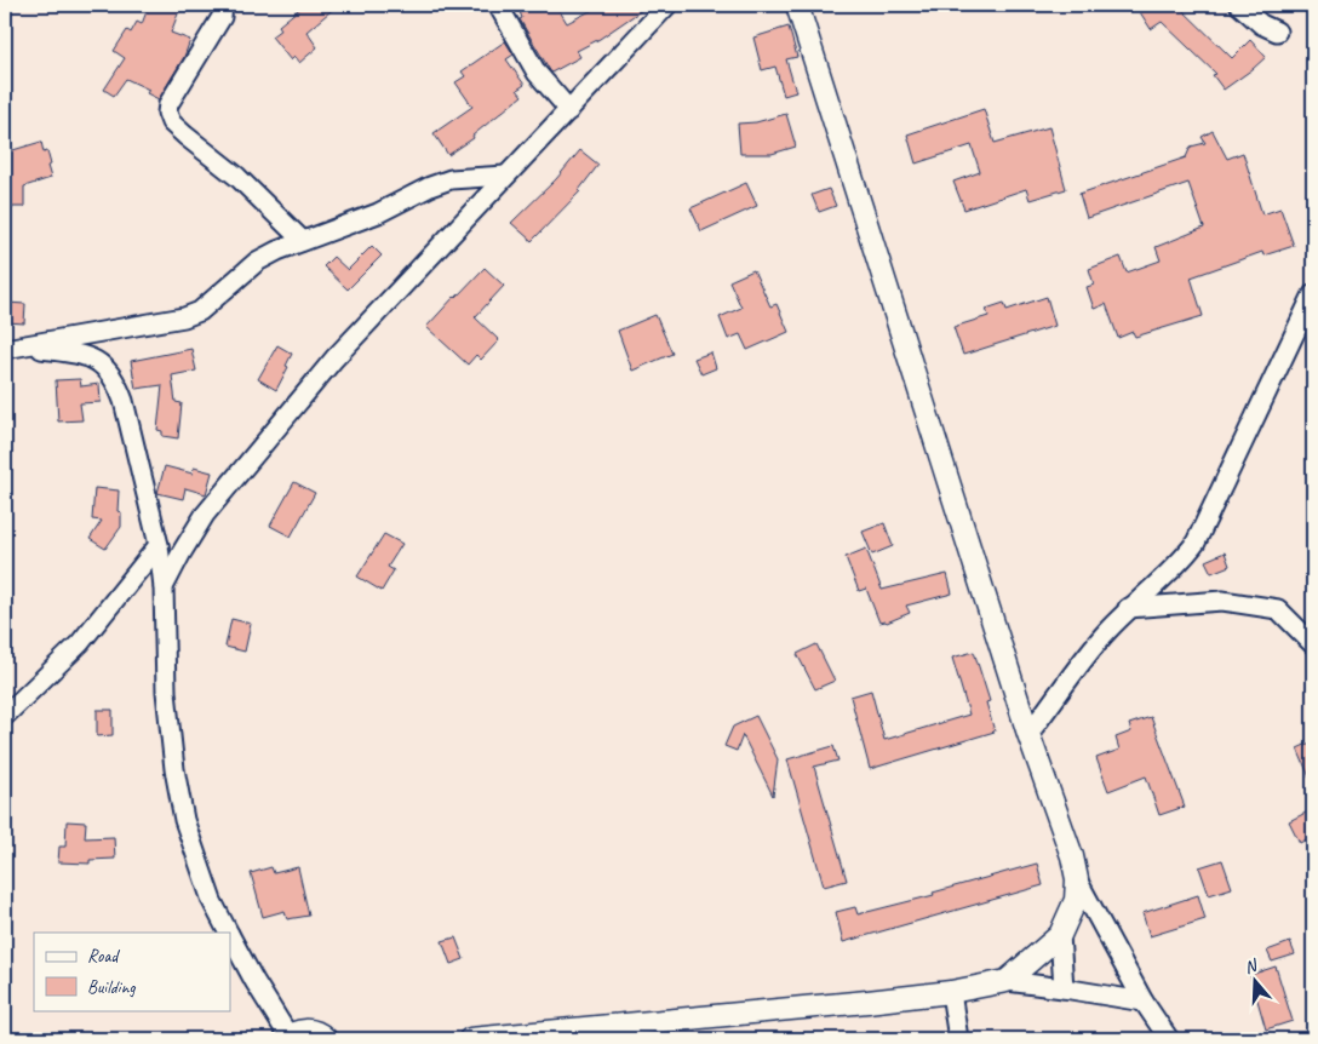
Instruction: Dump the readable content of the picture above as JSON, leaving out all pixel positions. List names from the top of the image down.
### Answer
{
  "legend": ["Road", "Building"],
  "north": "top"
}
